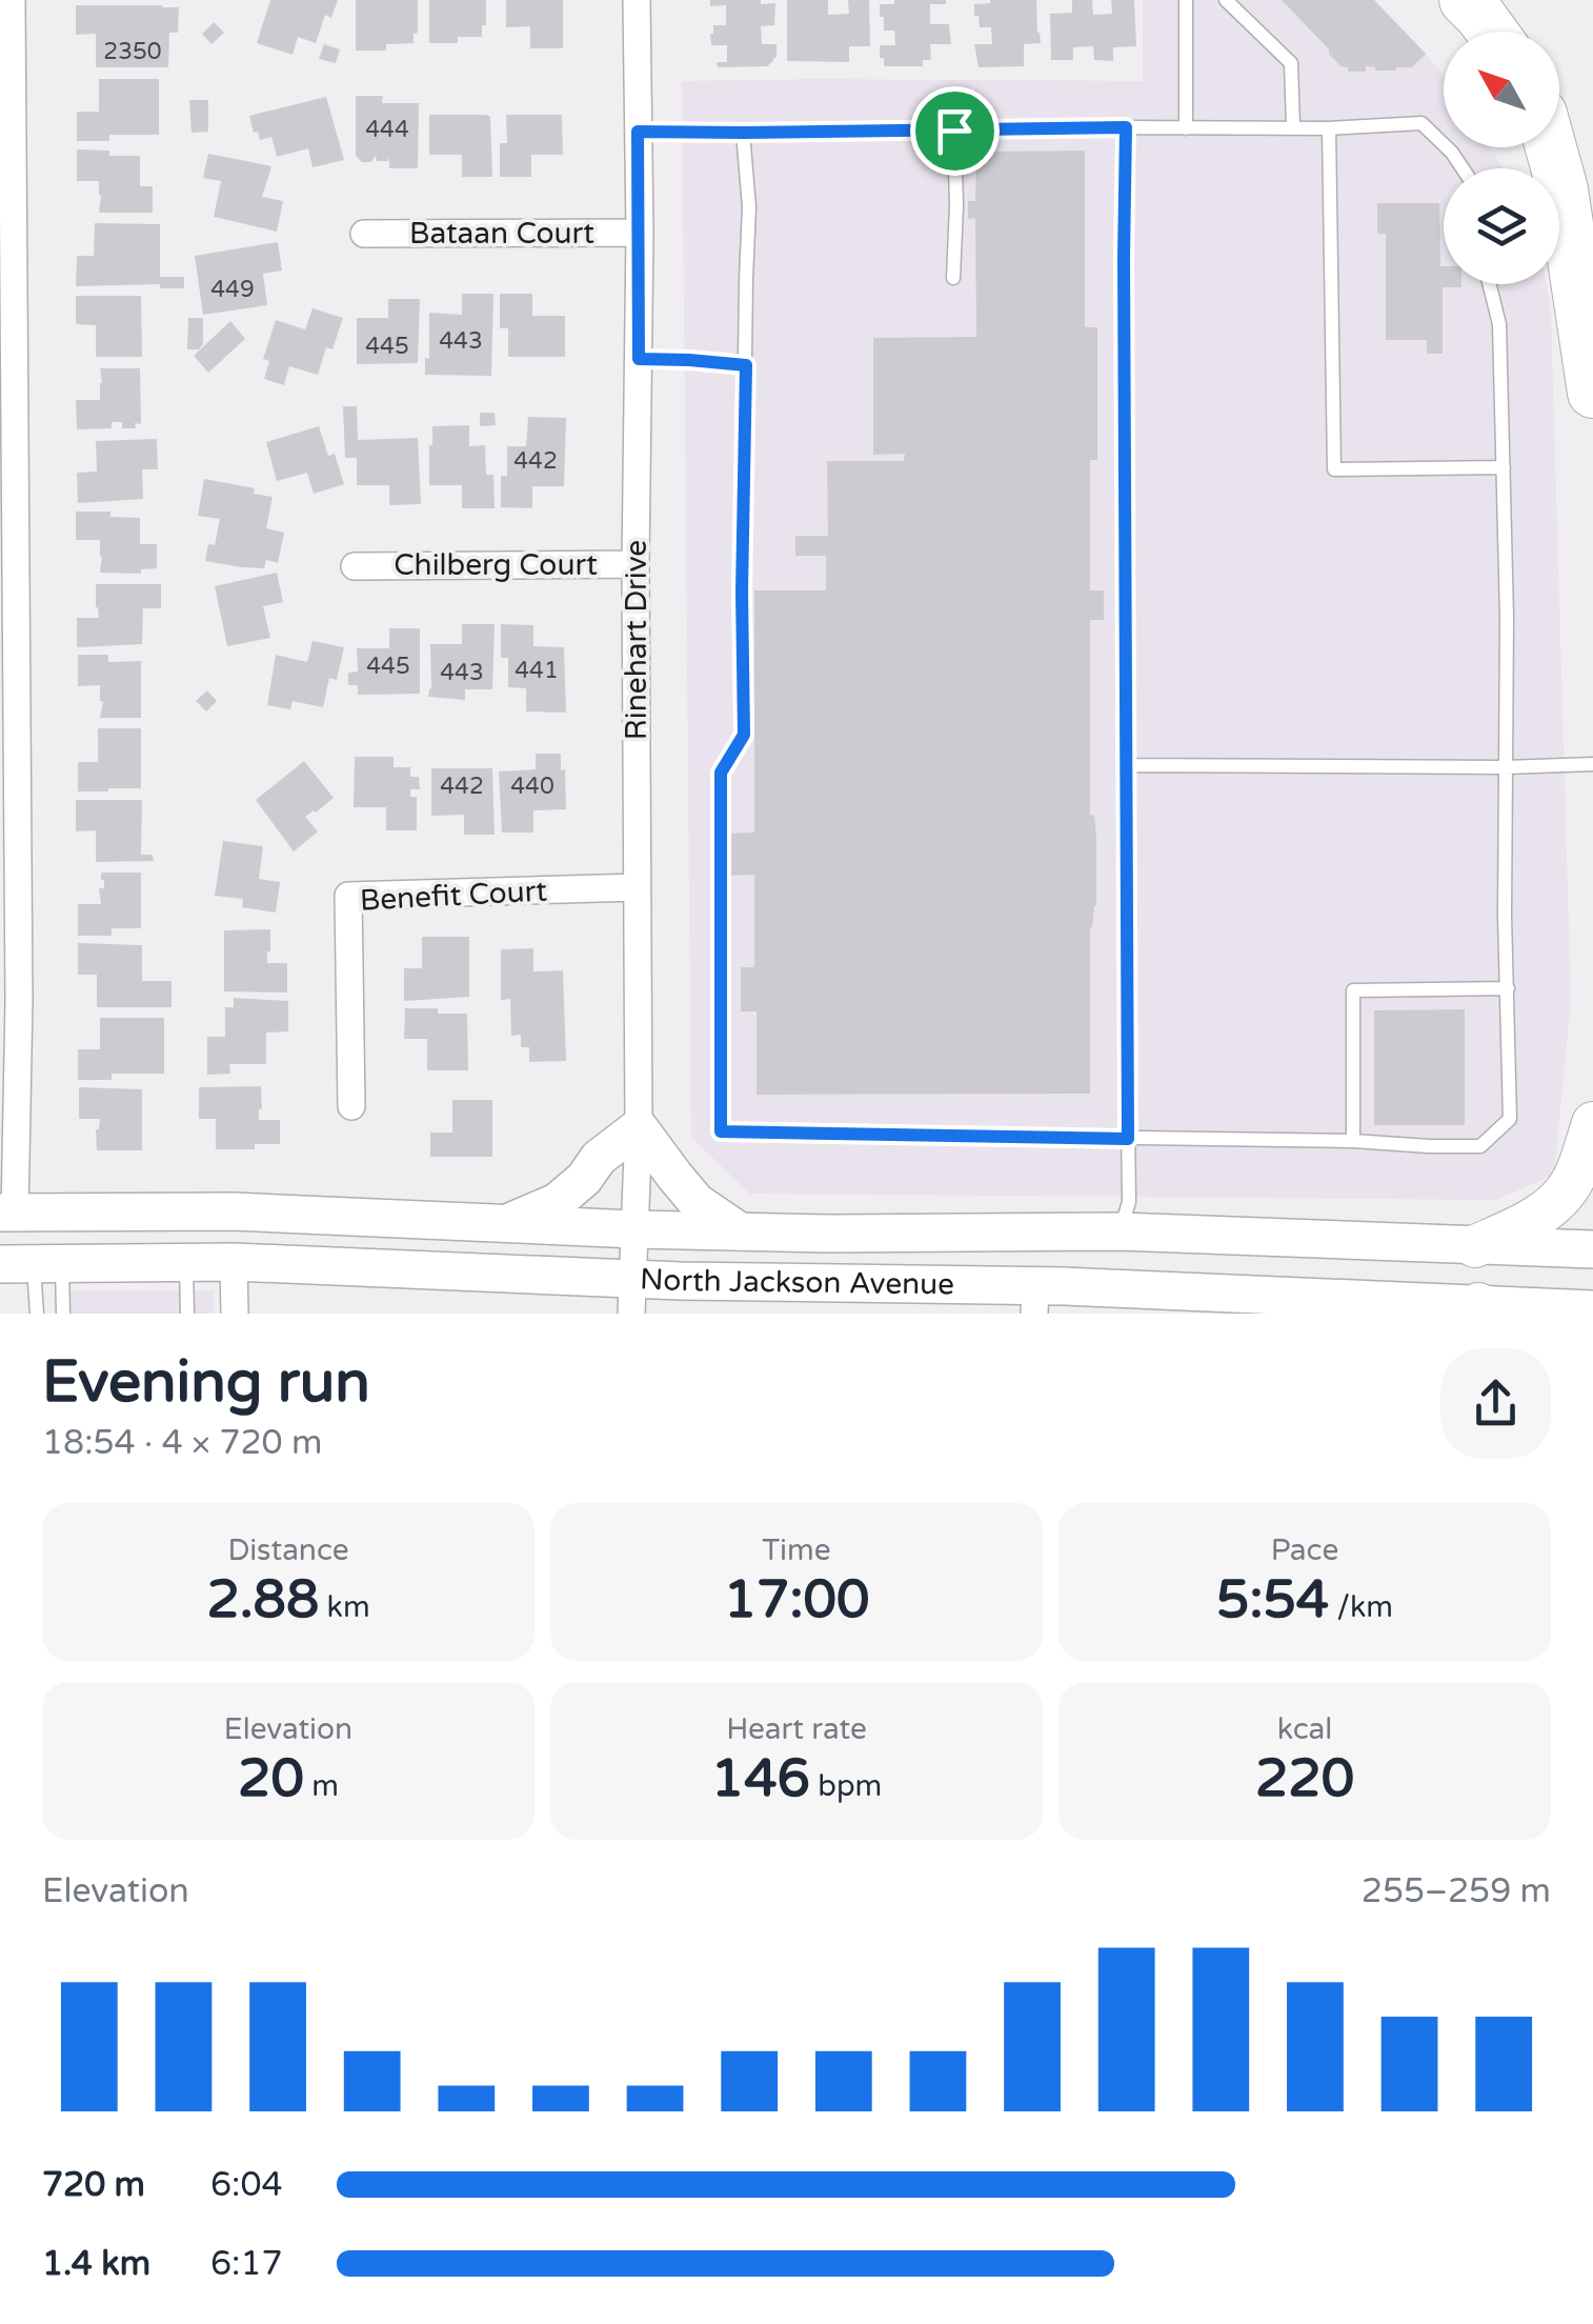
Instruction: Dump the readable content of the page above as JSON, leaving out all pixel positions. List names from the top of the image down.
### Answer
{
  "streets": {
    "main road": ["North Jackson Avenue"],
    "street": [
      "Bataan Court",
      "Chilberg Court",
      "Rinehart Drive",
      "Benefit Court"
    ]
  },
  "crossings": [
    ["Bataan Court", "Rinehart Drive"],
    ["Chilberg Court", "Rinehart Drive"],
    ["Rinehart Drive", "Benefit Court"],
    ["Rinehart Drive", "North Jackson Avenue"]
  ],
  "house_numbers": [
    "2350",
    "444",
    "449",
    "443",
    "445",
    "442",
    "445",
    "441",
    "443",
    "442",
    "440"
  ],
  "north": "top left",
  "page": {
    "heading": ["Evening run", "18:54 · 4 × 720 m"],
    "stats": [
      ["Distance", "2.88 km"],
      ["Time", "17:00"],
      ["Pace", "5:54 /km"],
      ["Elevation", "20 m"],
      ["Heart rate", "146 bpm"],
      ["kcal", "220"]
    ],
    "chart": ["Elevation", "255–259 m"],
    "list": [
      {
        "name": "720 m",
        "note": "6:04"
      },
      {
        "name": "1.4 km",
        "note": "6:17"
      }
    ]
  }
}
